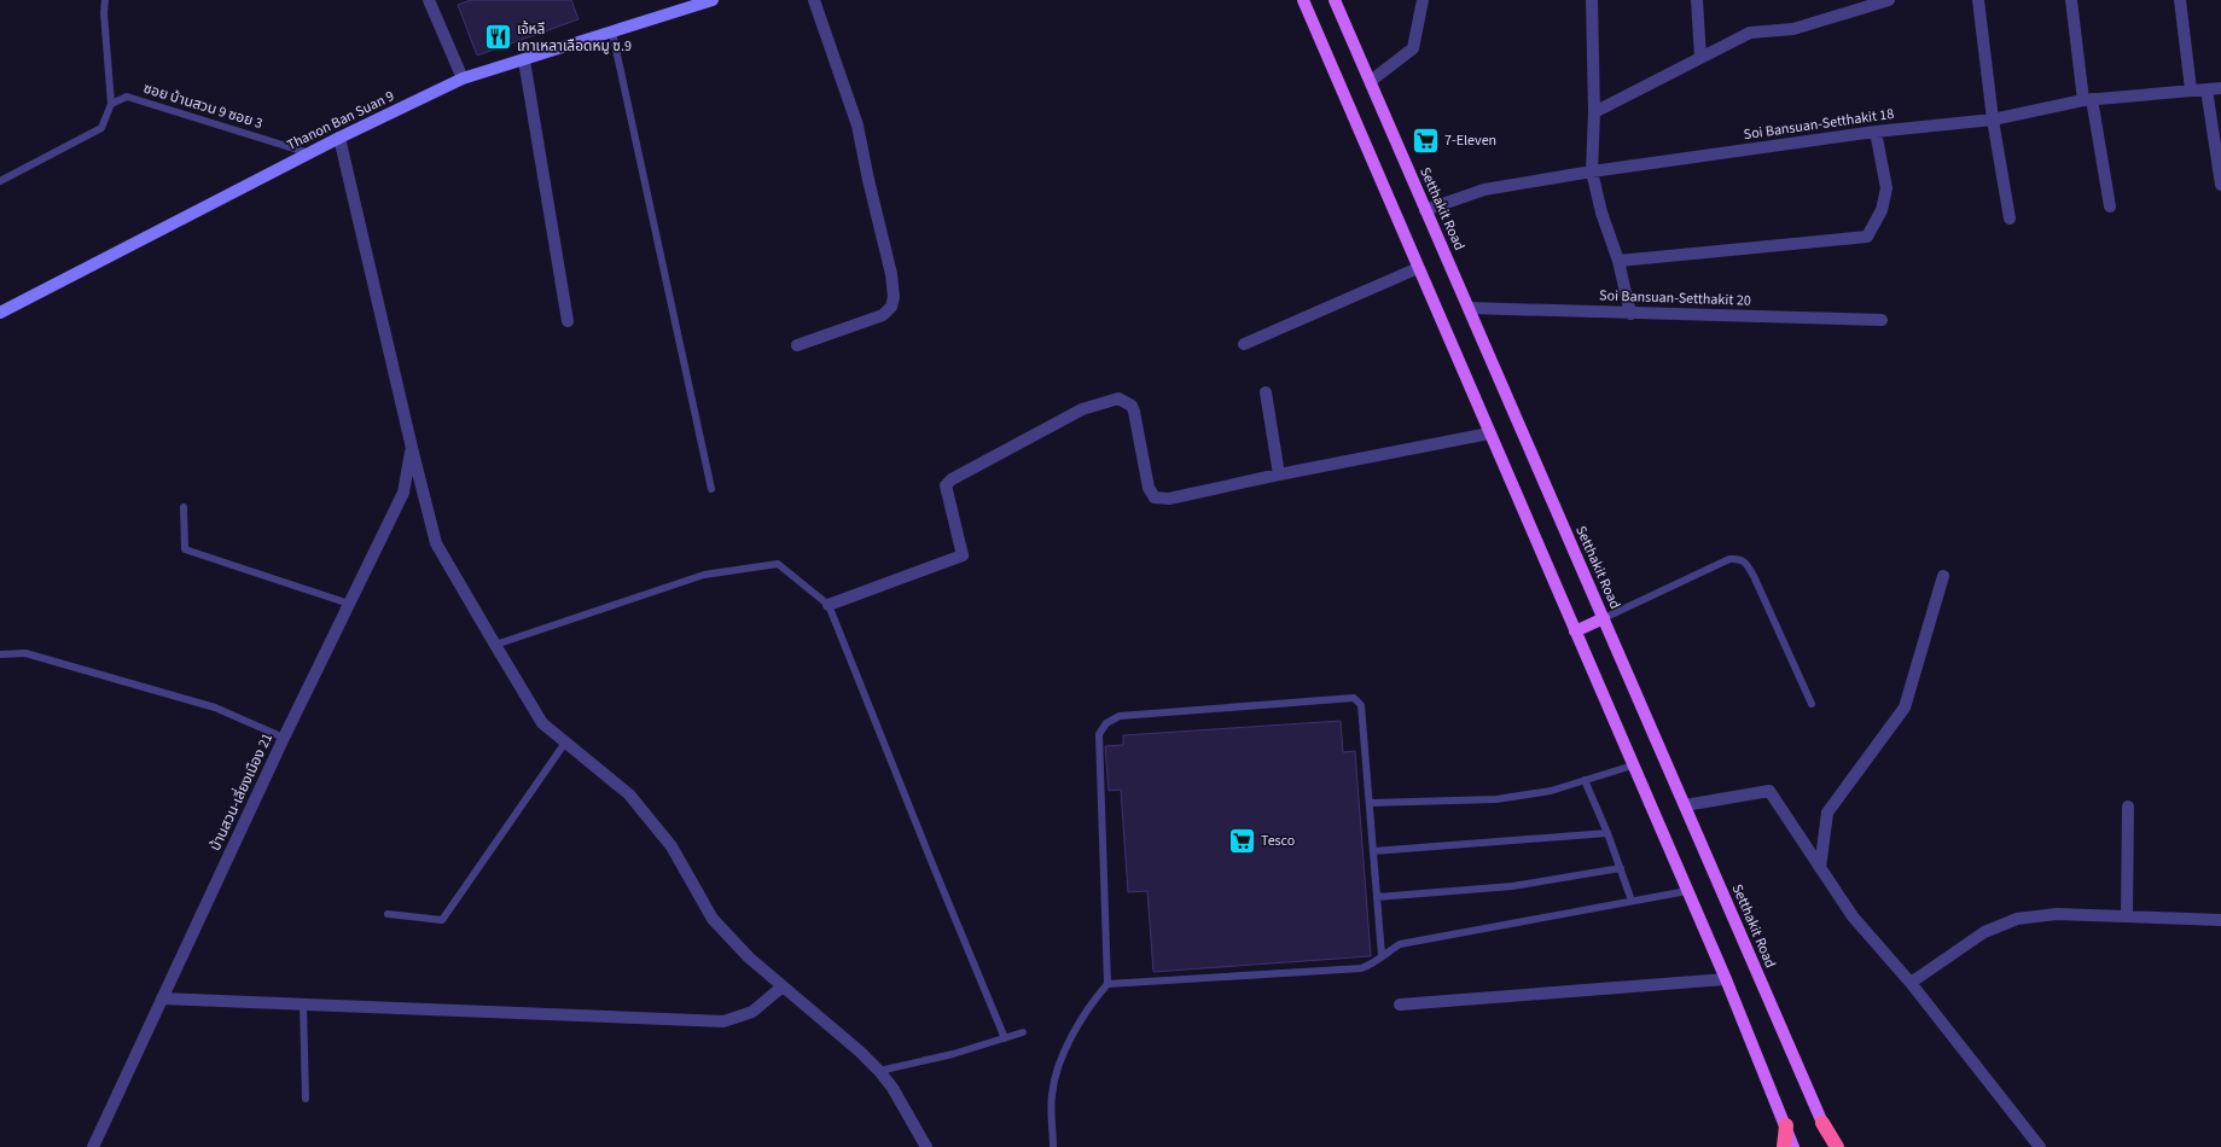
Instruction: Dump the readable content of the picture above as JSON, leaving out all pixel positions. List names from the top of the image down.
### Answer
{
  "streets": {
    "main road": ["Setthakit Road"],
    "street": [
      "Thanon Ban Suan 9",
      "Soi Bansuan-Setthakit 18",
      "Soi Bansuan-Setthakit 20",
      "บ้านสวน-เลี่ยงเมือง 21"
    ],
    "lane": ["ซอย บ้านสวน 9 ซอย 3"]
  },
  "crossings": [
    ["ซอย บ้านสวน 9 ซอย 3", "Thanon Ban Suan 9"],
    ["Soi Bansuan-Setthakit 18", "Setthakit Road"],
    ["Setthakit Road", "Soi Bansuan-Setthakit 20"]
  ],
  "places": {
    "restaurant": ["เจ้หลี เกาเหลาเลือดหมู ซ.9"],
    "supermarket": ["7-Eleven", "Tesco"]
  }
}
